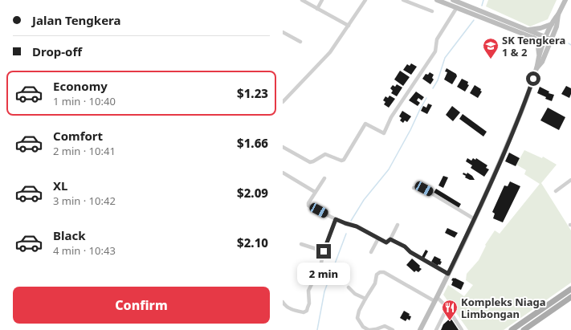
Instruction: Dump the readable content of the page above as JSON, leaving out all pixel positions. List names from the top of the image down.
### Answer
{
  "places": {
    "school or university": ["SK Tengkera 1 & 2"],
    "restaurant": ["Kompleks Niaga Limbongan"]
  },
  "page": {
    "banner": ["Jalan Tengkera", "Drop-off"],
    "list": [
      {
        "name": "Economy",
        "note": "1 min · 10:40",
        "value": "$1.23"
      },
      {
        "name": "Comfort",
        "note": "2 min · 10:41",
        "value": "$1.66"
      },
      {
        "name": "XL",
        "note": "3 min · 10:42",
        "value": "$2.09"
      },
      {
        "name": "Black",
        "note": "4 min · 10:43",
        "value": "$2.10"
      }
    ],
    "bubble": "2 min",
    "buttons": "Confirm"
  }
}
